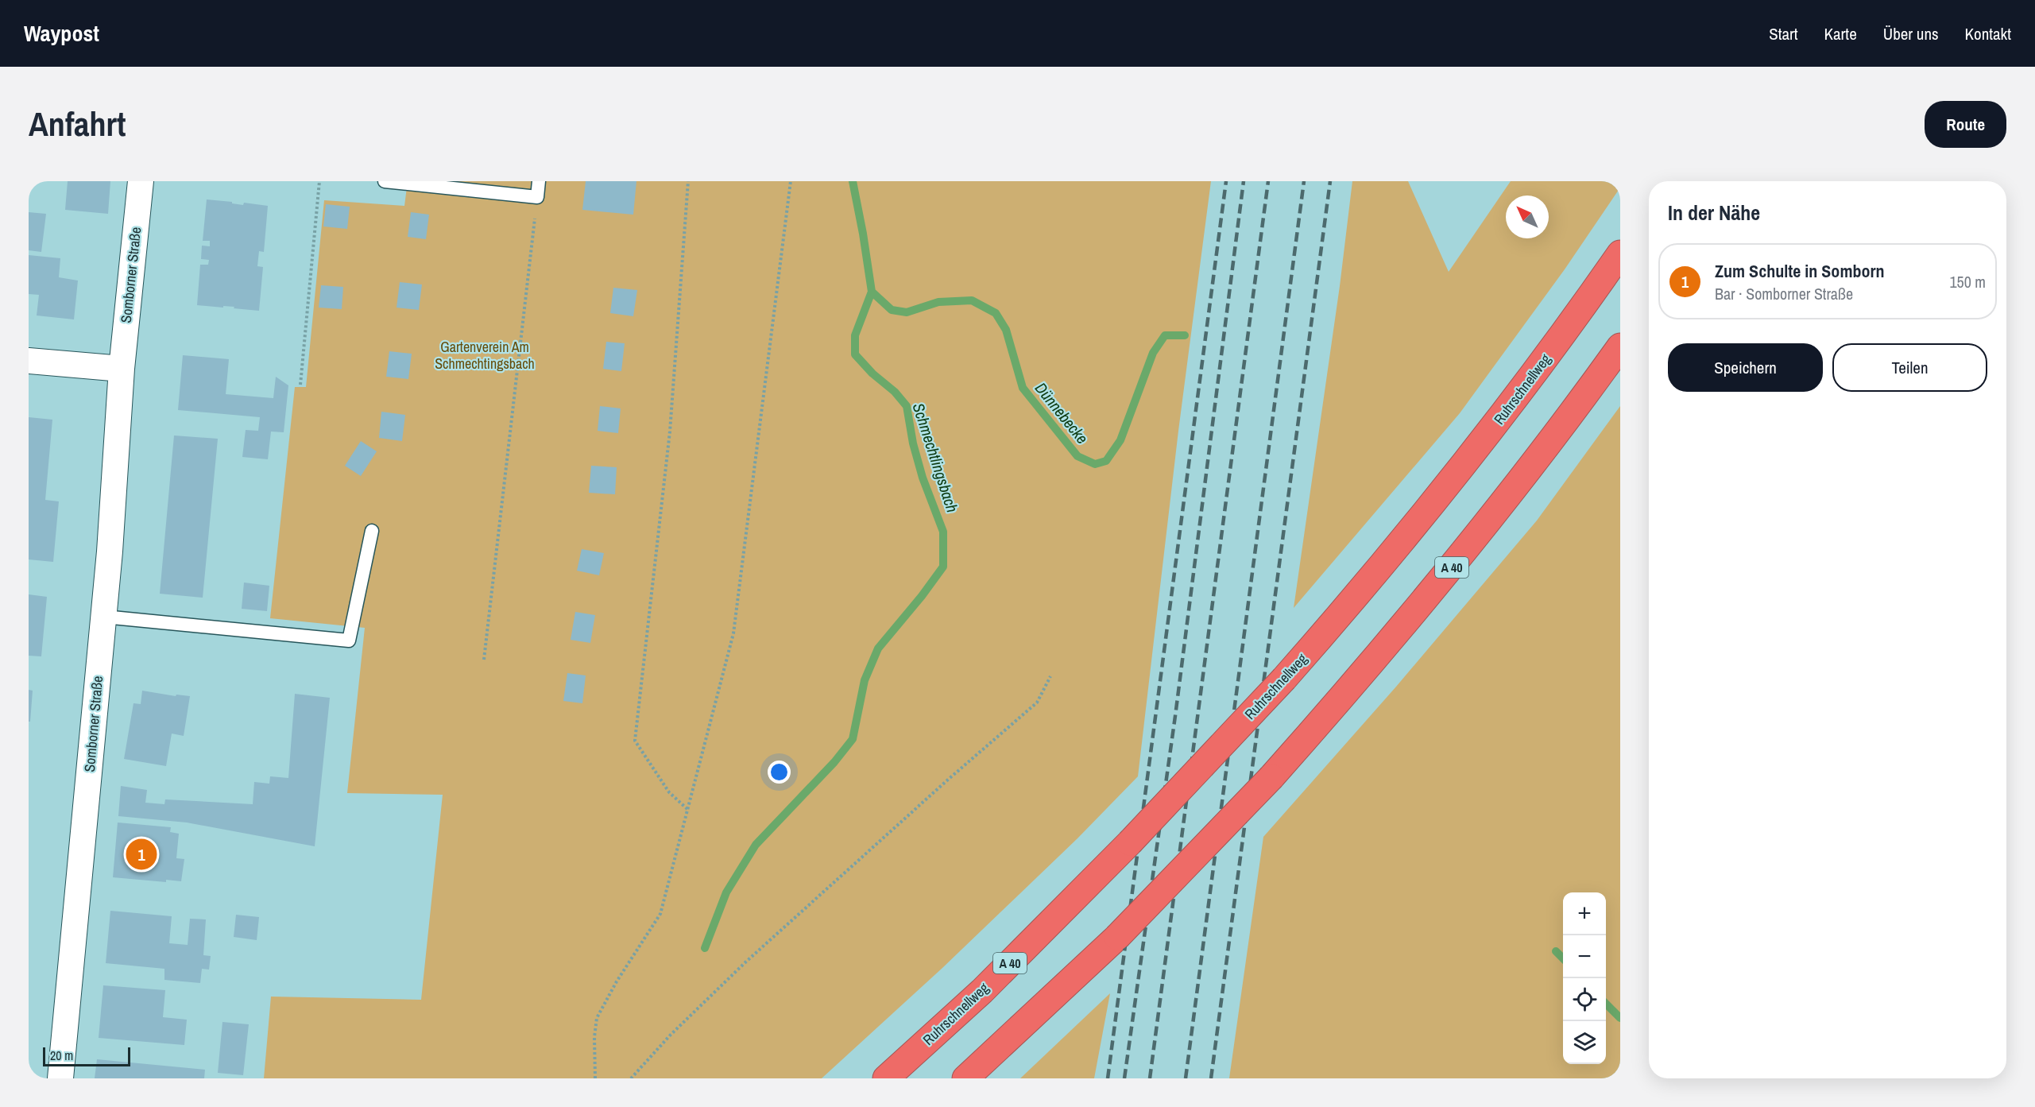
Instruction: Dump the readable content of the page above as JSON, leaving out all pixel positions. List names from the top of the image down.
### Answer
{
  "streets": {
    "highway": ["Ruhrschnellweg", "A 40"],
    "street": ["Somborner Straße"]
  },
  "water": ["Dünnebecke", "Schmechtlingsbach"],
  "parks": ["Gartenverein Am Schmechtingsbach"],
  "scale_bar": "20 m",
  "north": "top left",
  "page": {
    "header": "Waypost",
    "nav": [
      "Start",
      "Karte",
      "Über uns",
      "Kontakt"
    ],
    "buttons": [
      "Route",
      ["Speichern", "Teilen"]
    ],
    "title": "Anfahrt",
    "heading": "In der Nähe",
    "list": [
      {
        "mark": "1",
        "name": "Zum Schulte in Somborn",
        "note": "Bar · Somborner Straße",
        "value": "150 m"
      }
    ],
    "pins": "1",
    "map_buttons": ["+", "−"],
    "scale": "20 m"
  }
}
